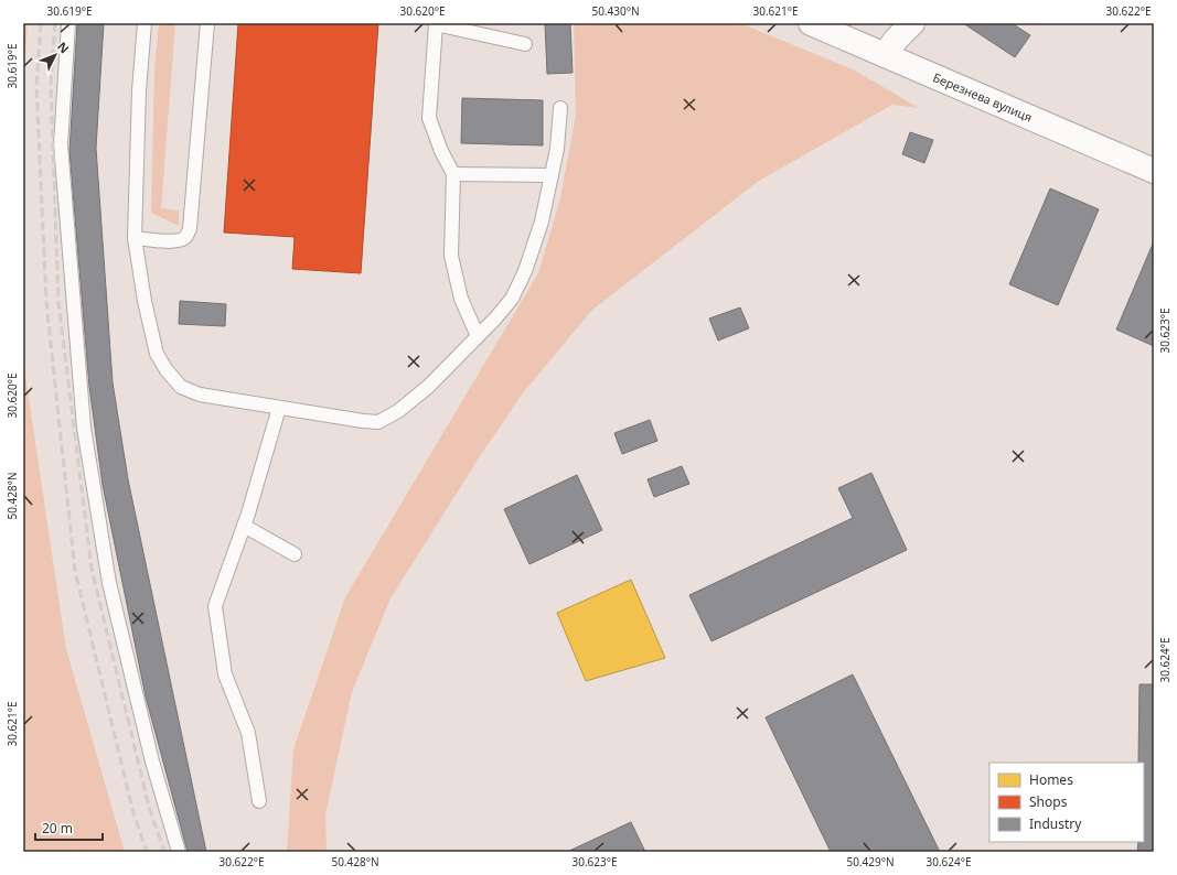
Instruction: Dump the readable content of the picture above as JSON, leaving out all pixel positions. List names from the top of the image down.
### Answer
{
  "streets": {
    "street": ["Березнева вулиця"]
  },
  "legend": ["Homes", "Shops", "Industry"],
  "scale_bar": "20 m",
  "north": "top right",
  "coordinates": [
    "30.619°E",
    "30.620°E",
    "50.430°N",
    "30.621°E",
    "30.622°E",
    "30.623°E",
    "50.428°N",
    "30.624°E",
    "50.429°N"
  ]
}
